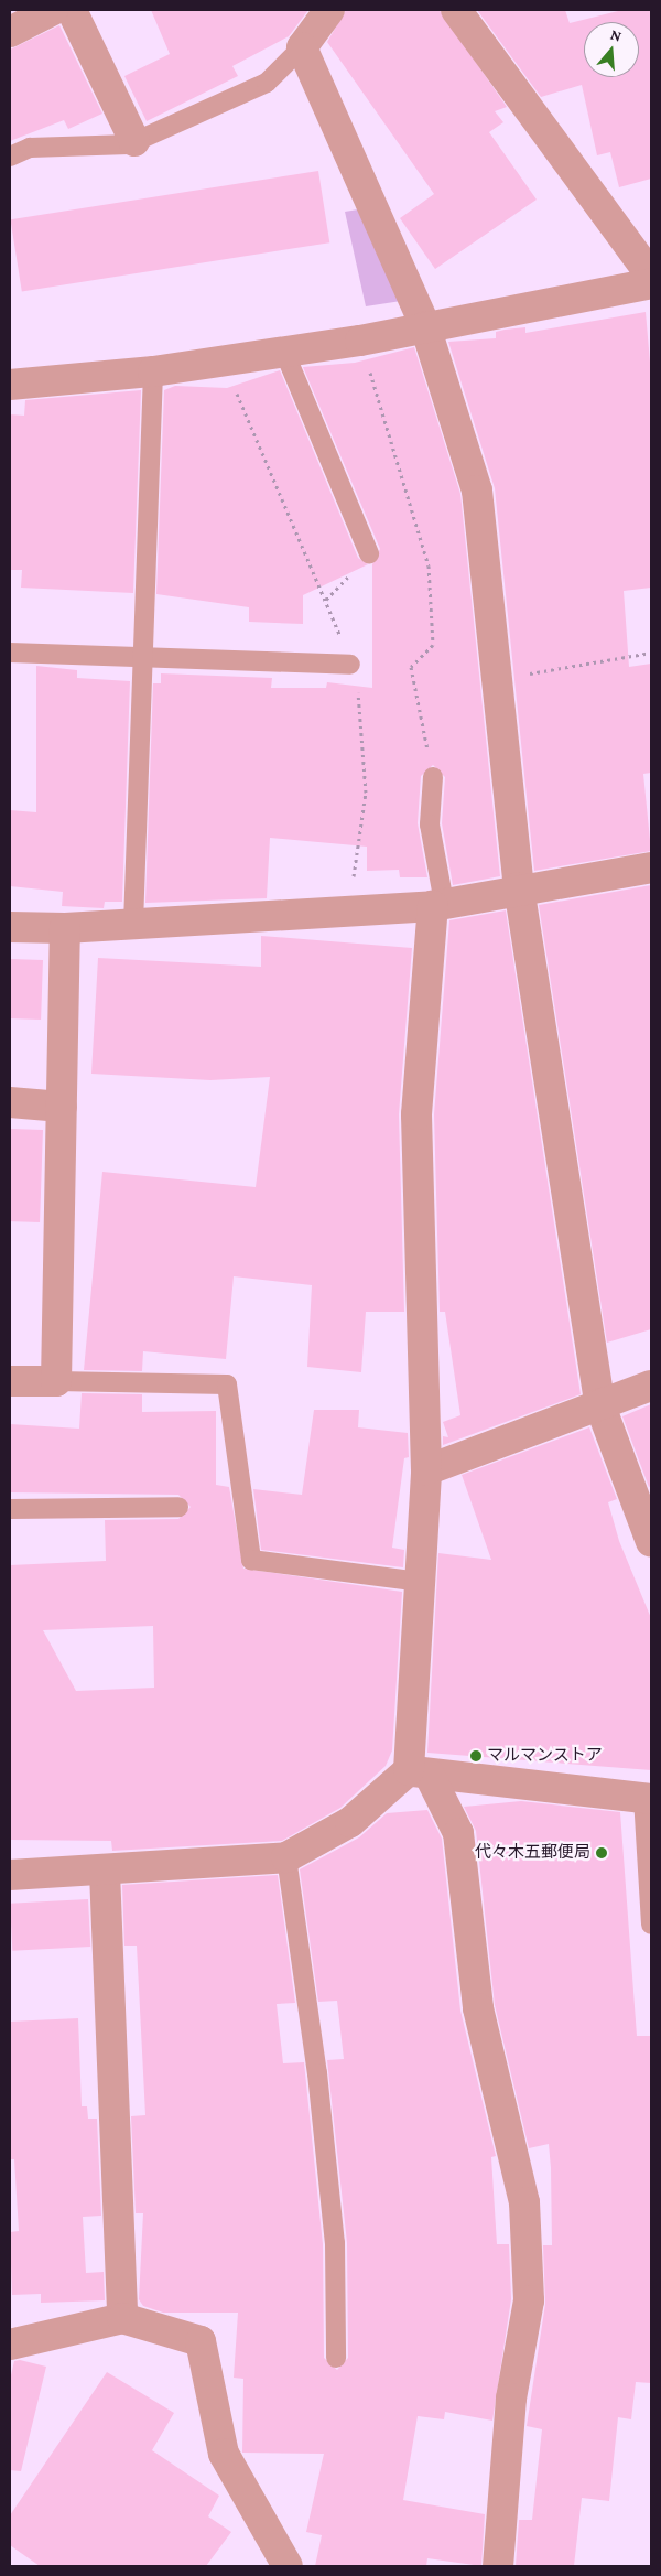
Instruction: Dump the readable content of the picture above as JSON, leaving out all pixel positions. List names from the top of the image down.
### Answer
{
  "places": ["マルマンストア", "代々木五郵便局"],
  "north": "top"
}
